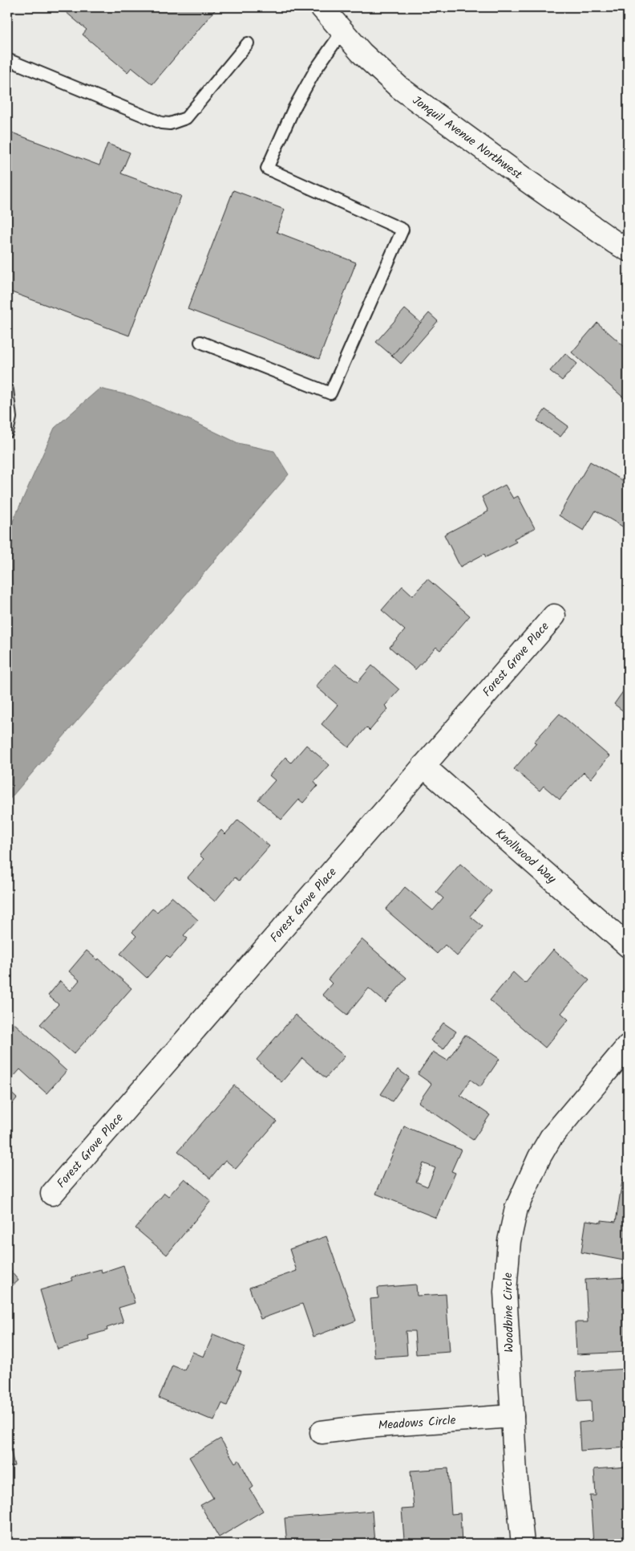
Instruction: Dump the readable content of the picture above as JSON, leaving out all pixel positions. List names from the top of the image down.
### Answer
{
  "streets": {
    "street": [
      "Jonquil Avenue Northwest",
      "Forest Grove Place",
      "Knollwood Way",
      "Woodbine Circle",
      "Meadows Circle"
    ]
  },
  "crossings": [
    ["Forest Grove Place", "Knollwood Way"],
    ["Woodbine Circle", "Meadows Circle"]
  ]
}
